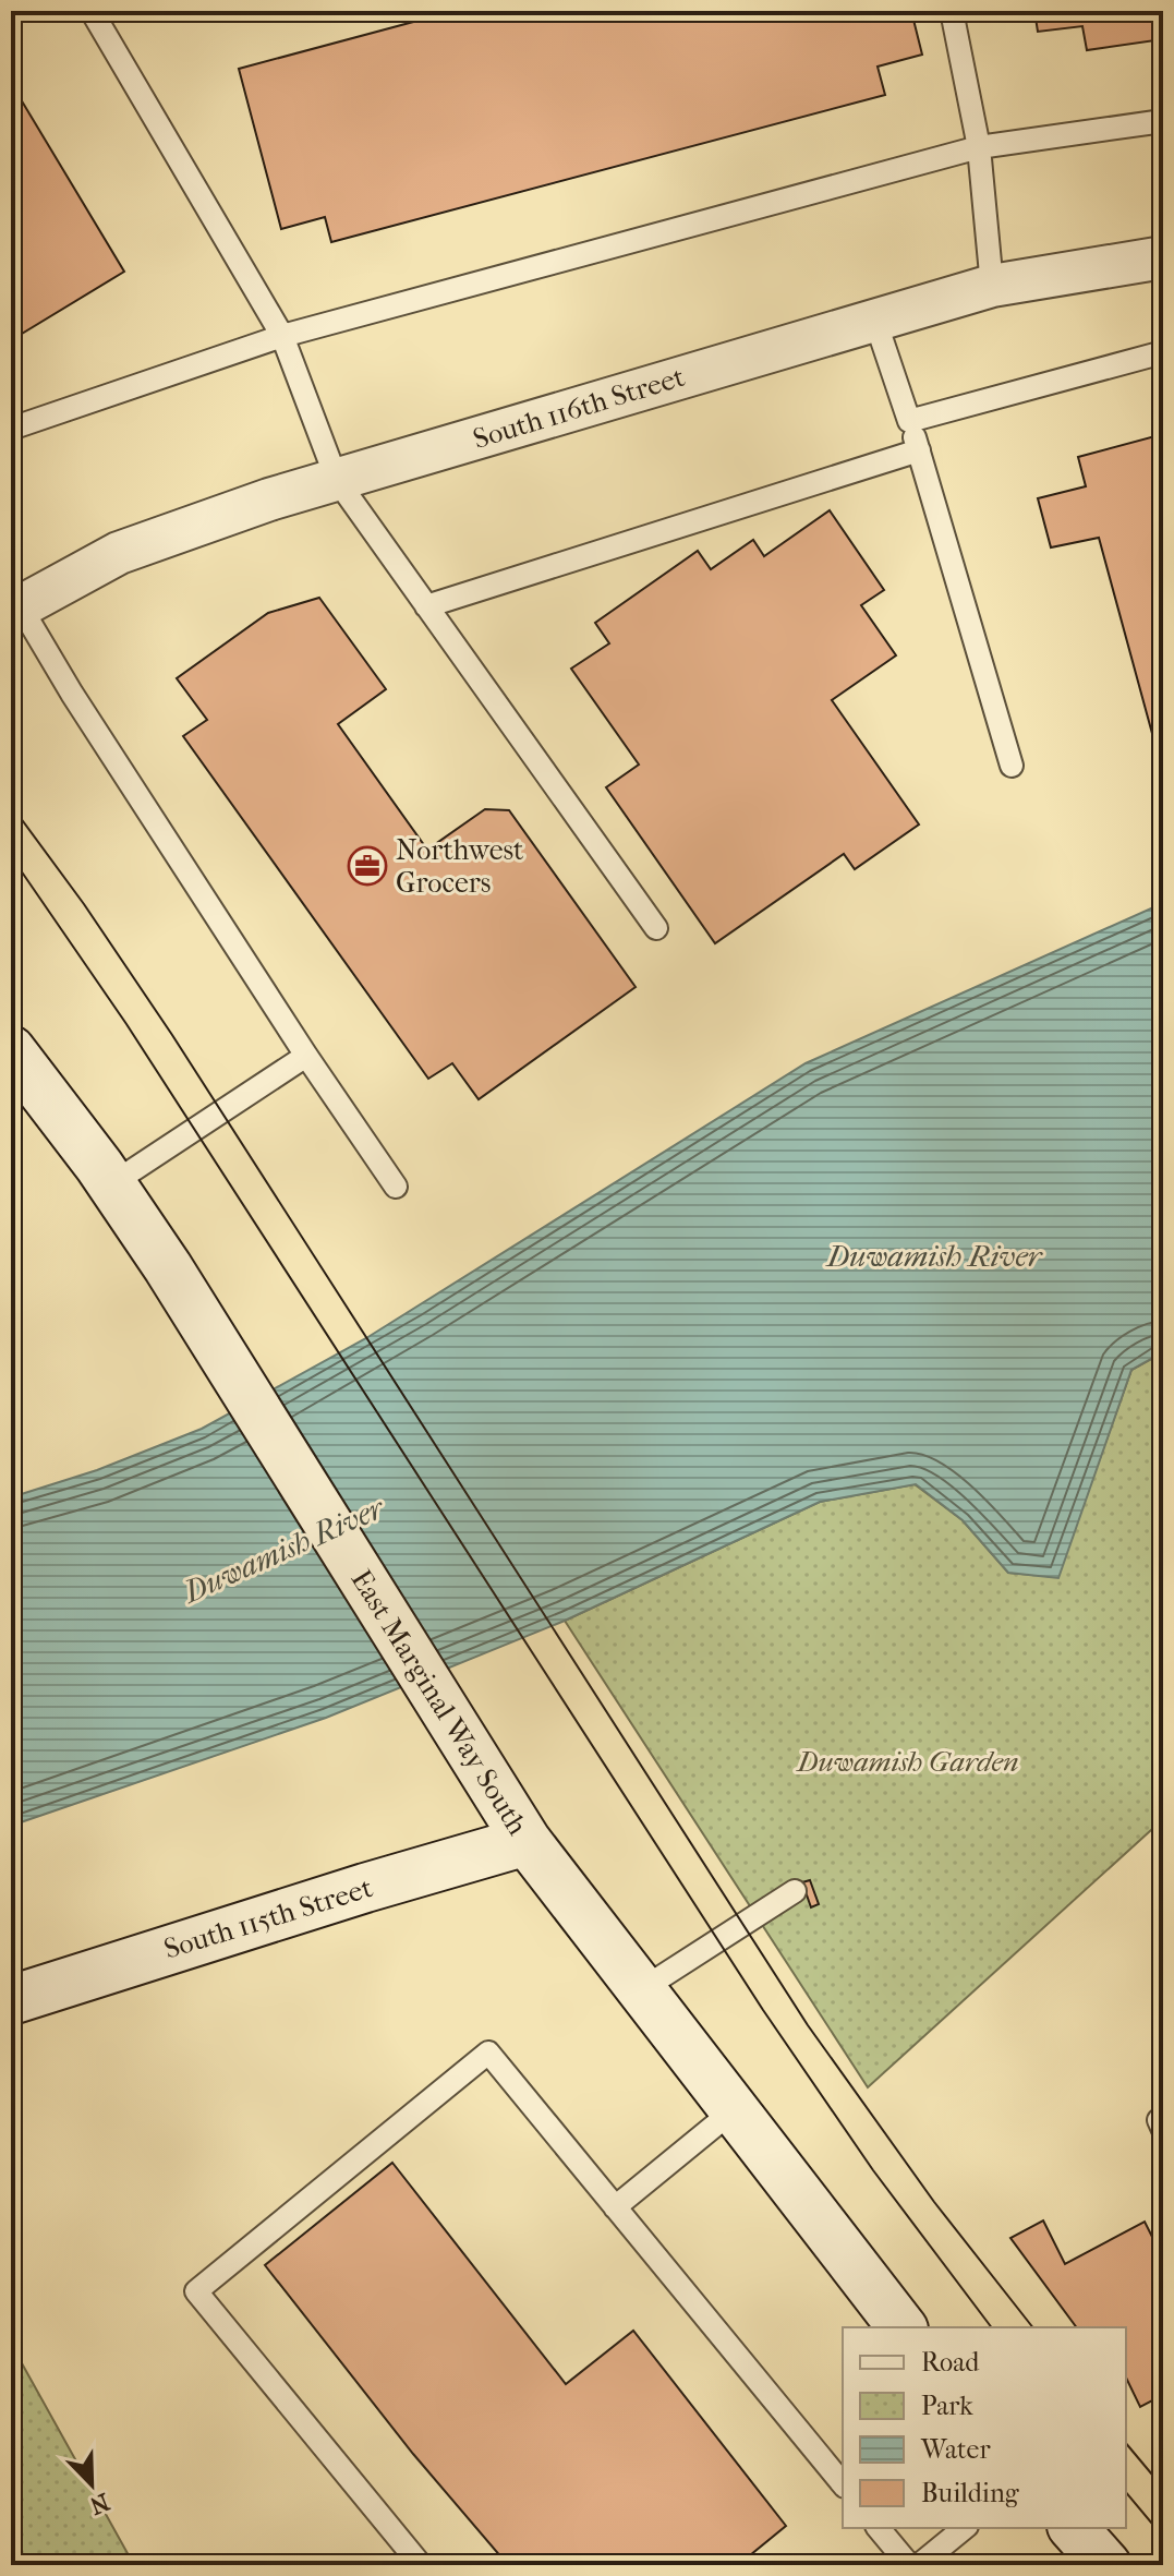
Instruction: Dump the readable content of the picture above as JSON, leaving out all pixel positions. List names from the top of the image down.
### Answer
{
  "streets": {
    "street": ["South 116th Street", "East Marginal Way South", "South 115th Street"]
  },
  "crossings": [
    ["East Marginal Way South", "South 115th Street"]
  ],
  "water": ["Duwamish River"],
  "parks": ["Duwamish Garden"],
  "places": {
    "office": ["Northwest Grocers"]
  },
  "legend": [
    "Road",
    "Park",
    "Water",
    "Building"
  ],
  "north": "bottom right"
}
